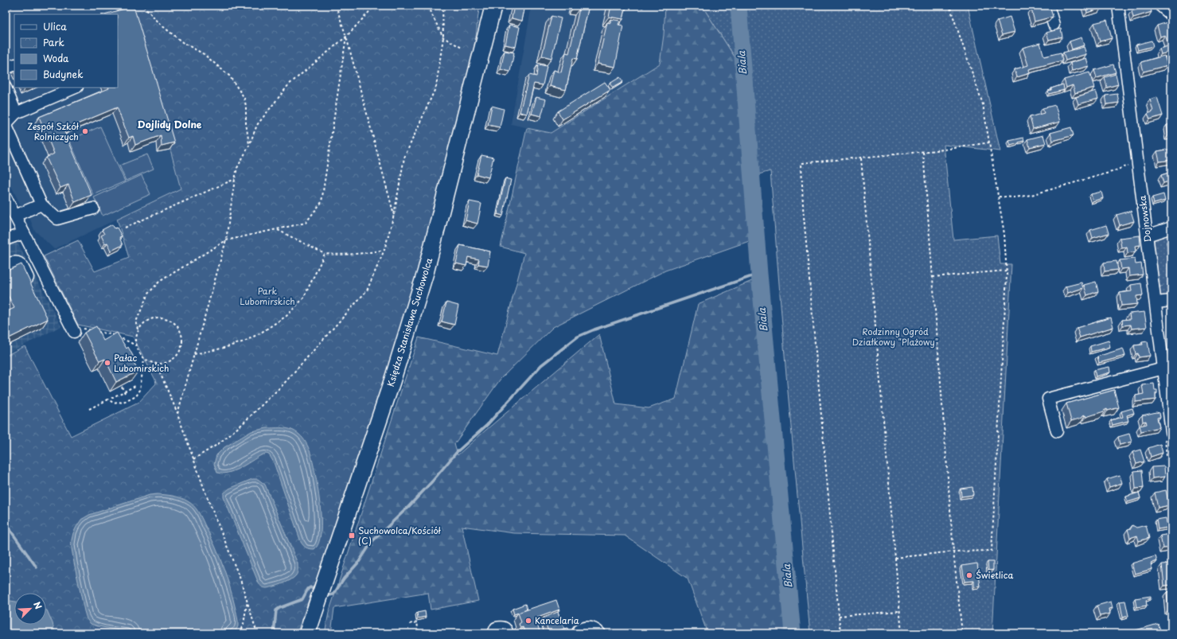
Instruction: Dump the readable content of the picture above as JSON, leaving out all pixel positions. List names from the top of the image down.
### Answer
{
  "streets": {
    "highway": ["Księdza Stanisława Suchowolca"],
    "street": ["Dojnowska"]
  },
  "districts": ["Dojlidy Dolne"],
  "water": ["Biala"],
  "parks": ["Park Lubomirskich", "Rodzinny Ogród Działkowy \"Plażowy\""],
  "places": {
    "other": [
      "Zespół Szkół Rolniczych",
      "Pałac Lubomirskich",
      "Świetlica",
      "Kancelaria"
    ],
    "transit": ["Suchowolca/Kościół (C)"]
  },
  "legend": [
    "Ulica",
    "Park",
    "Woda",
    "Budynek"
  ],
  "north": "top right"
}
